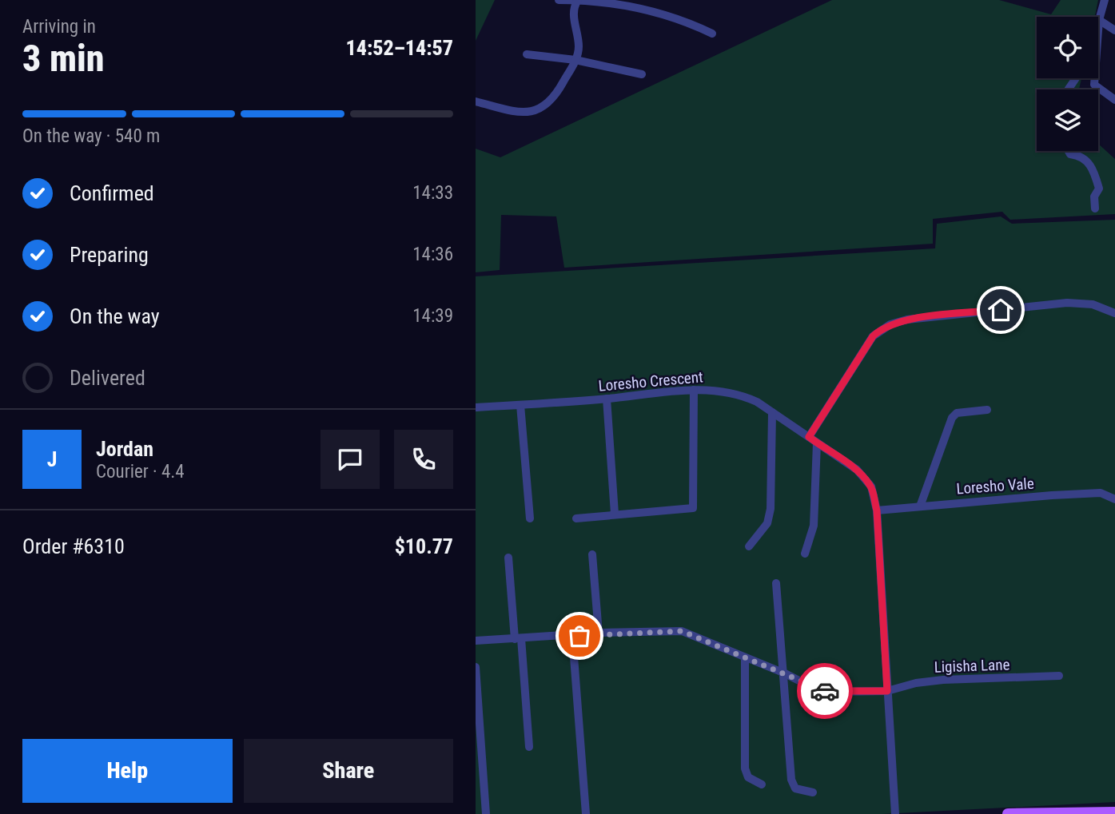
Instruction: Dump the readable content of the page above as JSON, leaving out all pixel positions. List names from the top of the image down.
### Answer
{
  "streets": {
    "street": ["Loresho Crescent", "Loresho Vale", "Ligisha Lane"]
  },
  "crossings": [
    ["Loresho Crescent", "Loresho Vale"],
    ["Loresho Crescent", "Ligisha Lane"]
  ],
  "page": {
    "heading": ["3 min", "Arriving in", "14:52–14:57"],
    "panel": [
      "Jordan",
      "Courier · 4.4",
      "Order #6310",
      "$10.77"
    ],
    "bar": "On the way · 540 m",
    "list": [
      ["Confirmed", "14:33"],
      ["Preparing", "14:36"],
      ["On the way", "14:39"],
      "Delivered"
    ],
    "round": "J",
    "buttons": ["Help", "Share"]
  }
}
